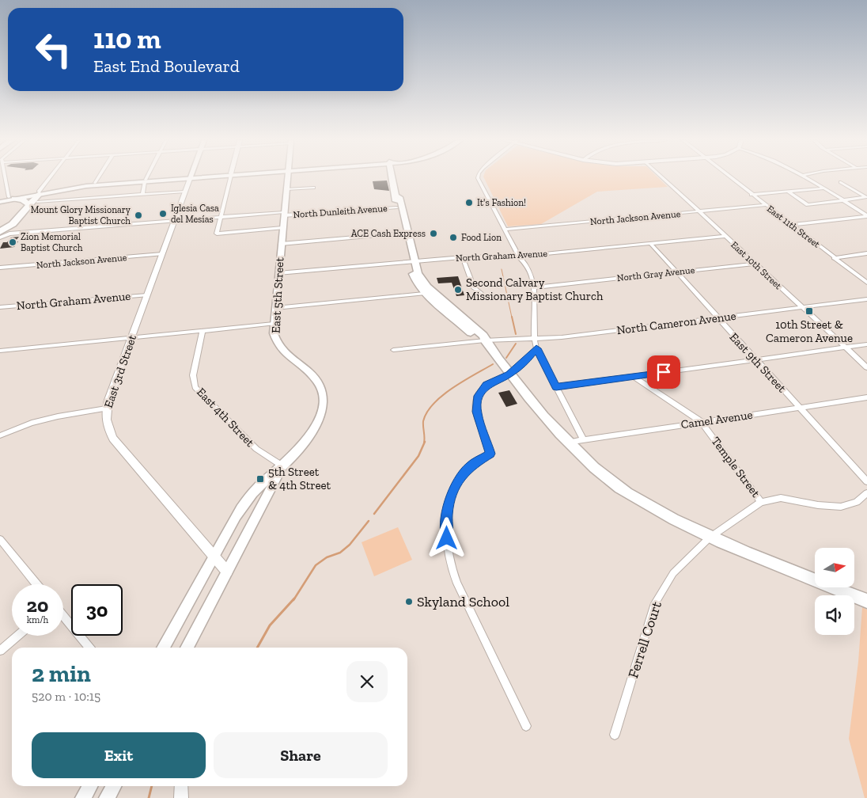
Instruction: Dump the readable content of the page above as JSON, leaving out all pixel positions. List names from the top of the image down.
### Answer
{
  "streets": {
    "main road": ["East 5th Street"],
    "street": [
      "North Dunleith Avenue",
      "North Jackson Avenue",
      "East 11th Street",
      "North Graham Avenue",
      "East 10th Street",
      "North Gray Avenue",
      "North Cameron Avenue",
      "East 9th Street",
      "East 3rd Street",
      "East 4th Street",
      "Camel Avenue",
      "Temple Street",
      "Ferrell Court"
    ]
  },
  "crossings": [
    ["North Dunleith Avenue", "East 5th Street"],
    ["North Dunleith Avenue", "East 3rd Street"],
    ["North Jackson Avenue", "East 11th Street"],
    ["North Jackson Avenue", "East 10th Street"],
    ["North Jackson Avenue", "East 3rd Street"],
    ["North Graham Avenue", "East 10th Street"],
    ["North Graham Avenue", "East 5th Street"],
    ["North Graham Avenue", "East 9th Street"],
    ["North Graham Avenue", "East 3rd Street"],
    ["East 10th Street", "North Gray Avenue"],
    ["East 10th Street", "North Cameron Avenue"],
    ["North Gray Avenue", "East 9th Street"],
    ["East 5th Street", "East 3rd Street"],
    ["East 5th Street", "East 4th Street"],
    ["North Cameron Avenue", "East 9th Street"],
    ["East 9th Street", "Camel Avenue"],
    ["Camel Avenue", "Temple Street"],
    ["Temple Street", "Ferrell Court"]
  ],
  "places": {
    "other": [
      "It's Fashion!",
      "Iglesia Casa del Mesías",
      "Mount Glory Missionary Baptist Church",
      "ACE Cash Express",
      "Food Lion",
      "Zion Memorial Baptist Church",
      "Second Calvary Missionary Baptist Church",
      "Skyland School"
    ],
    "transit": ["10th Street & Cameron Avenue", "5th Street & 4th Street"]
  },
  "north": "right",
  "page": {
    "turn": ["110 m", "East End Boulevard"],
    "speed": "20 km/h",
    "limit": "30",
    "heading": ["2 min", "520 m · 10:15"],
    "buttons": ["Exit", "Share"]
  }
}
